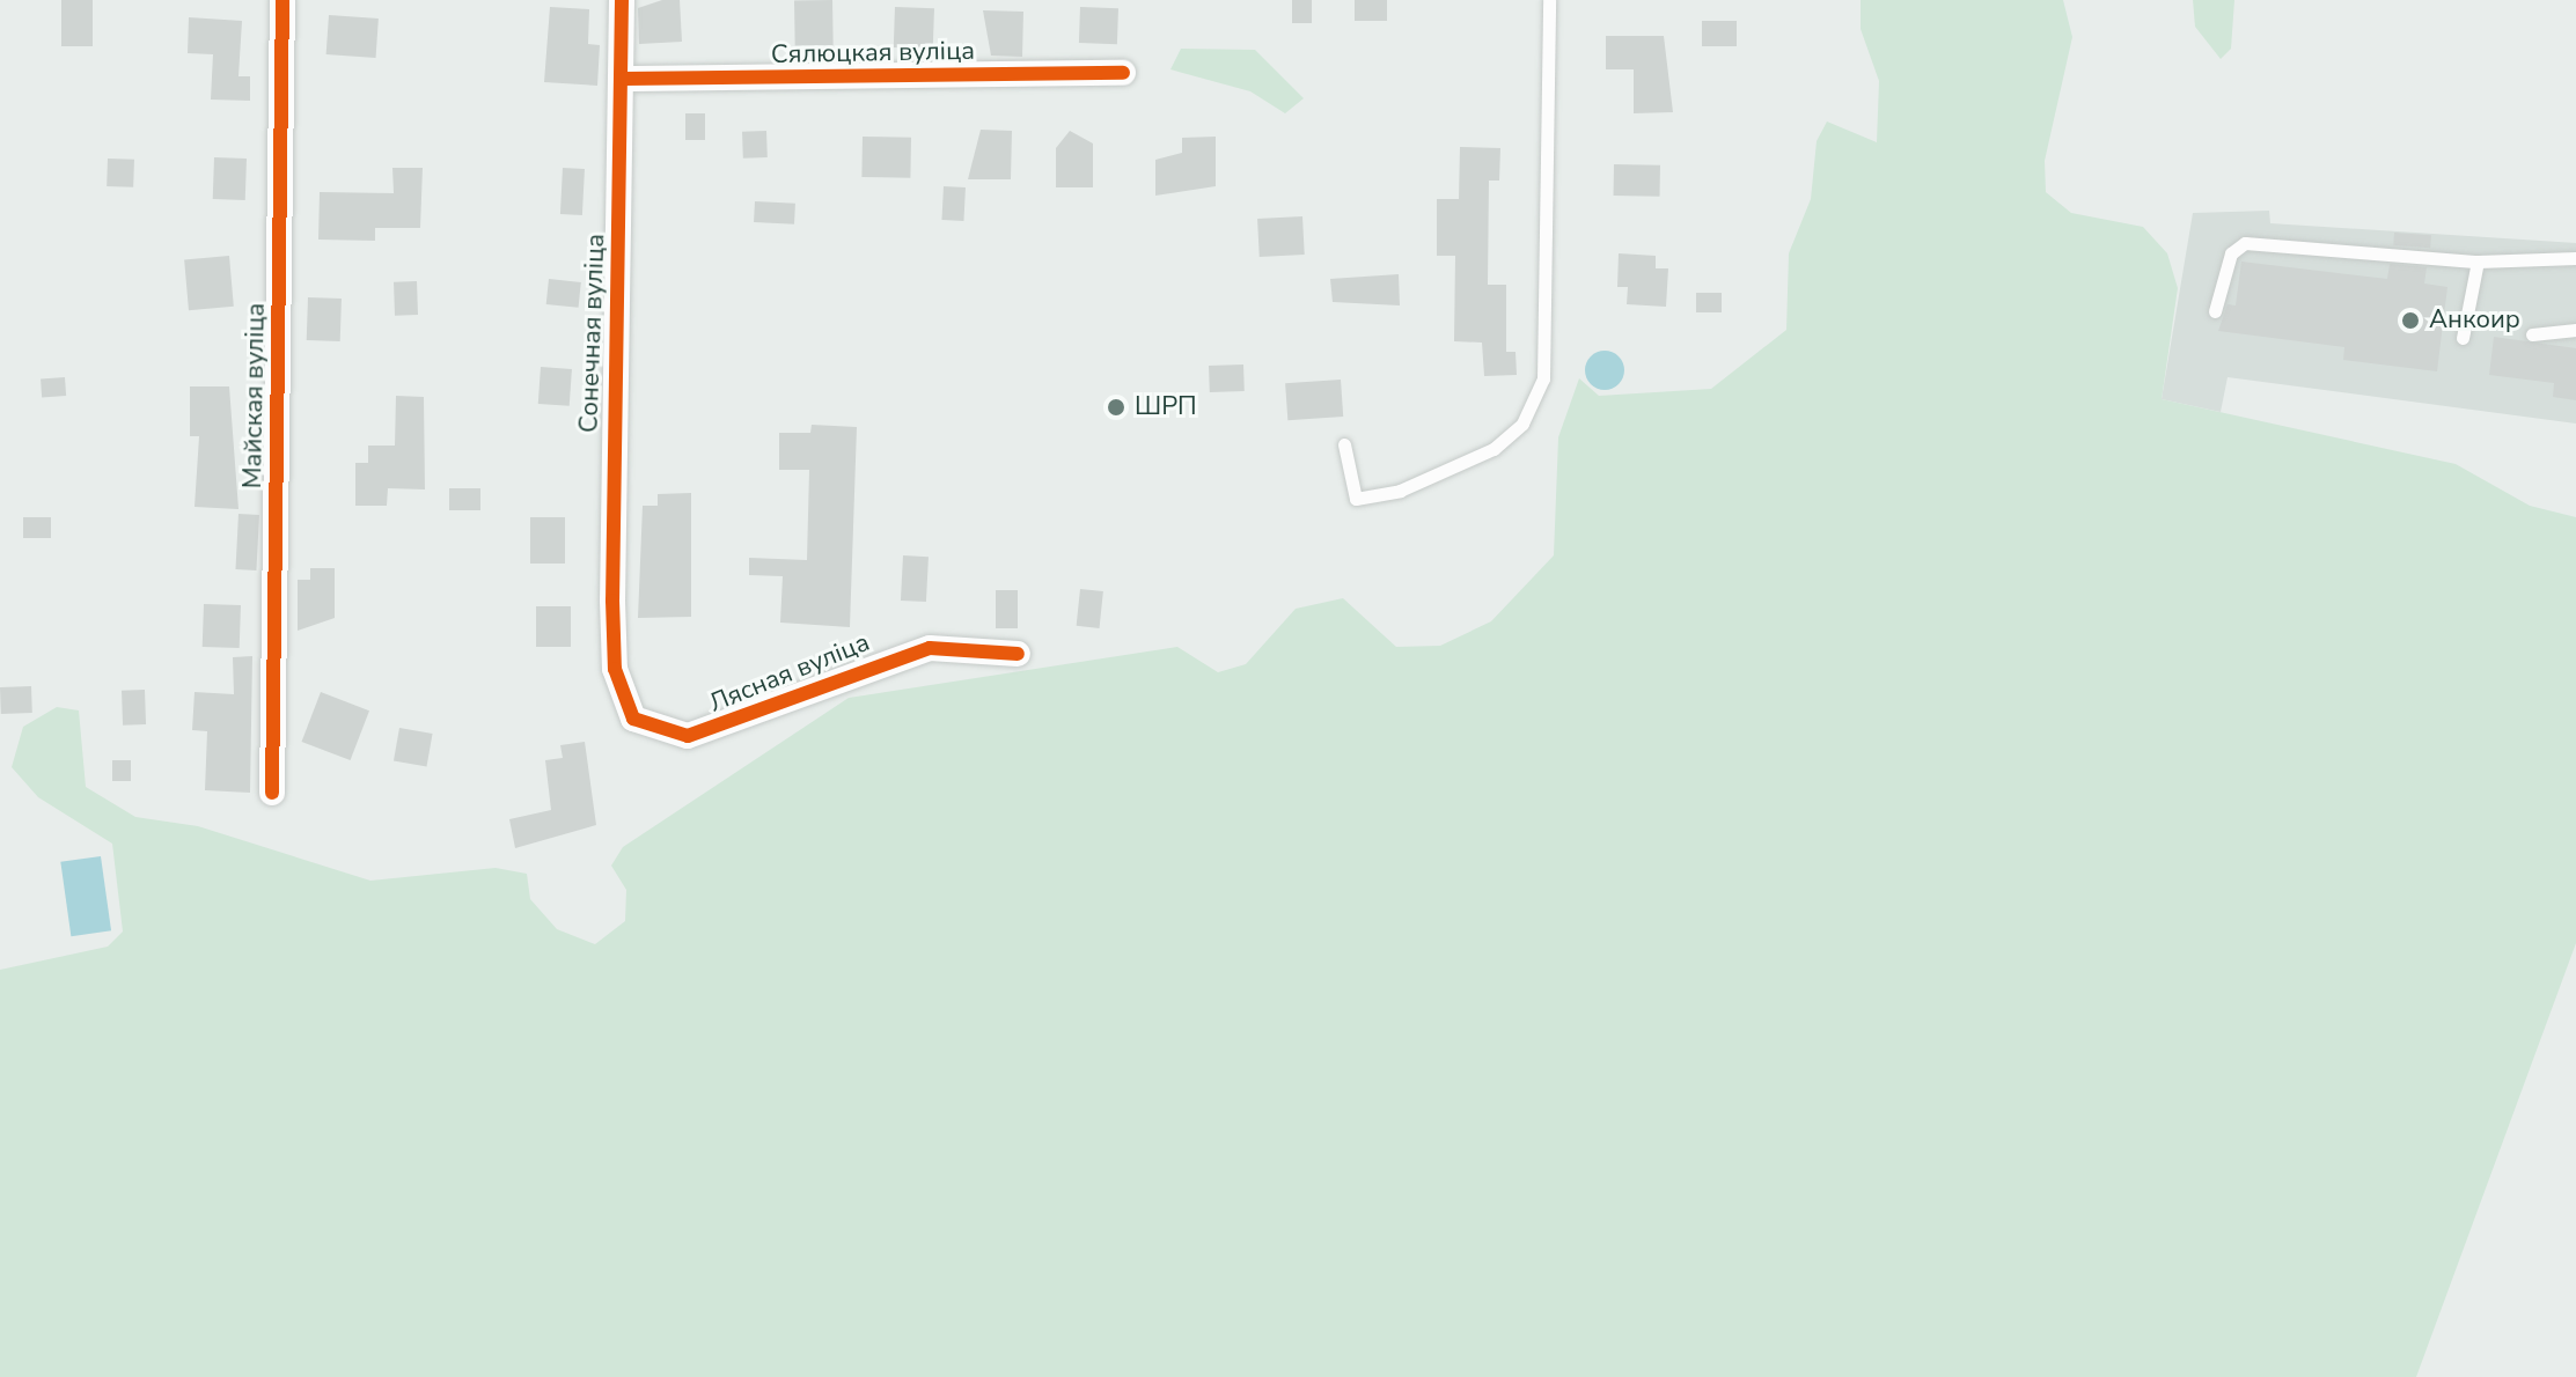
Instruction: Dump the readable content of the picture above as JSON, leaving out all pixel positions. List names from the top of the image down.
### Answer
{
  "streets": {
    "street": [
      "Сялюцкая вуліца",
      "Сонечная вуліца",
      "Майская вуліца",
      "Лясная вуліца"
    ]
  },
  "crossings": [
    ["Сялюцкая вуліца", "Сонечная вуліца"],
    ["Сонечная вуліца", "Лясная вуліца"]
  ],
  "places": ["Анкоир", "ШРП"]
}
